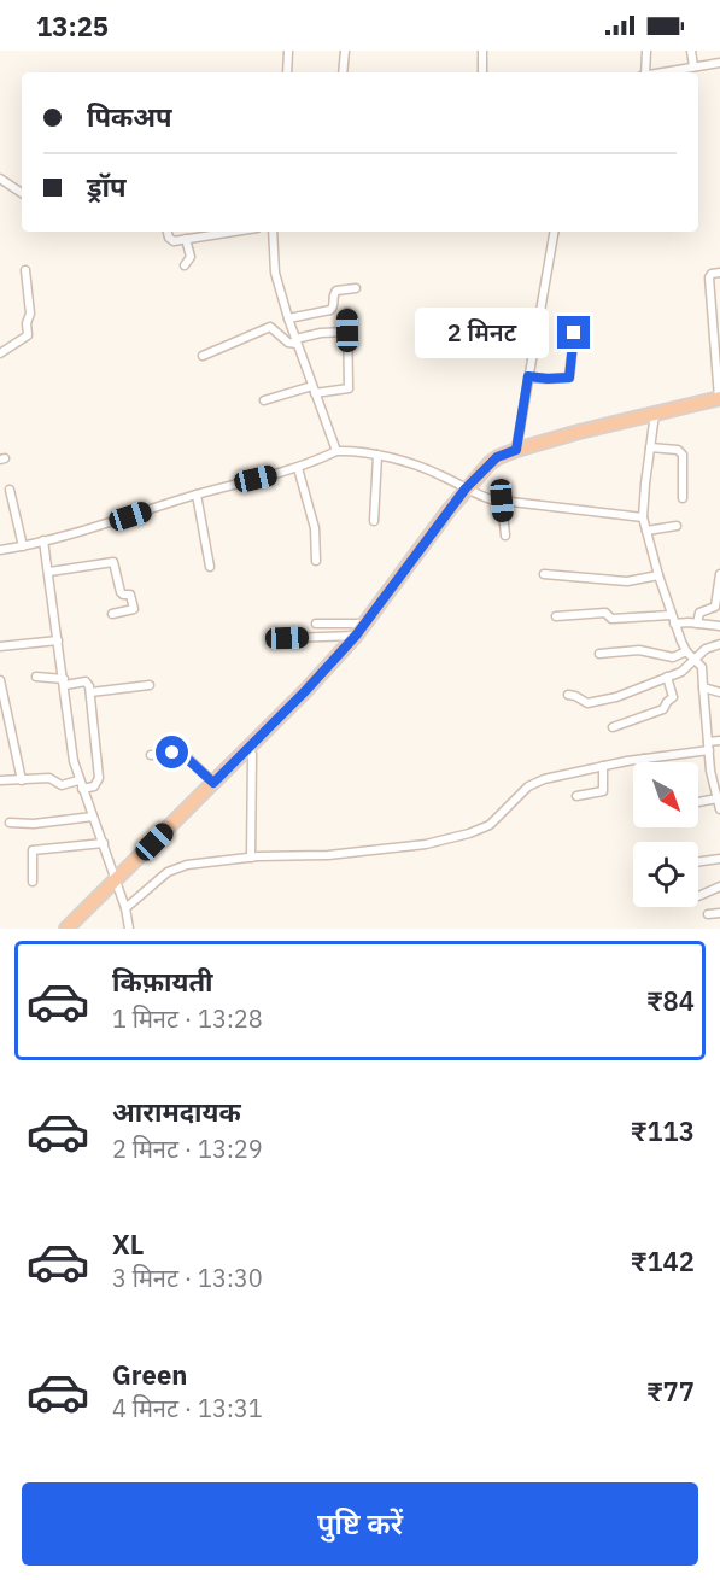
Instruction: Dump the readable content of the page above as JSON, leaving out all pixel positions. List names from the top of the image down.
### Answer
{
  "north": "bottom right",
  "page": {
    "status": "13:25",
    "banner": ["पिकअप", "ड्रॉप"],
    "bubble": "2 मिनट",
    "list": [
      {
        "name": "किफ़ायती",
        "note": "1 मिनट · 13:28",
        "value": "₹84"
      },
      {
        "name": "आरामदायक",
        "note": "2 मिनट · 13:29",
        "value": "₹113"
      },
      {
        "name": "XL",
        "note": "3 मिनट · 13:30",
        "value": "₹142"
      },
      {
        "name": "Green",
        "note": "4 मिनट · 13:31",
        "value": "₹77"
      }
    ],
    "buttons": "पुष्टि करें"
  }
}
